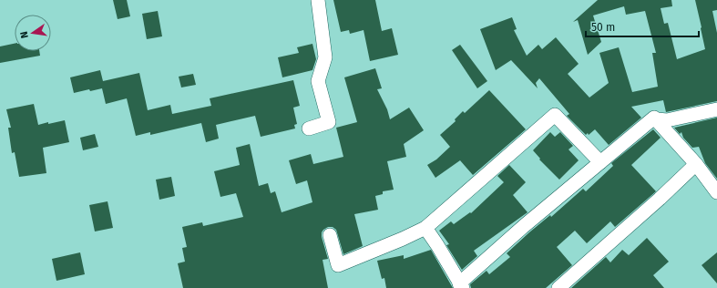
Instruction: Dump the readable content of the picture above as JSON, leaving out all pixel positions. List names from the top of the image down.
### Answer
{
  "scale_bar": "50 m",
  "north": "left"
}
